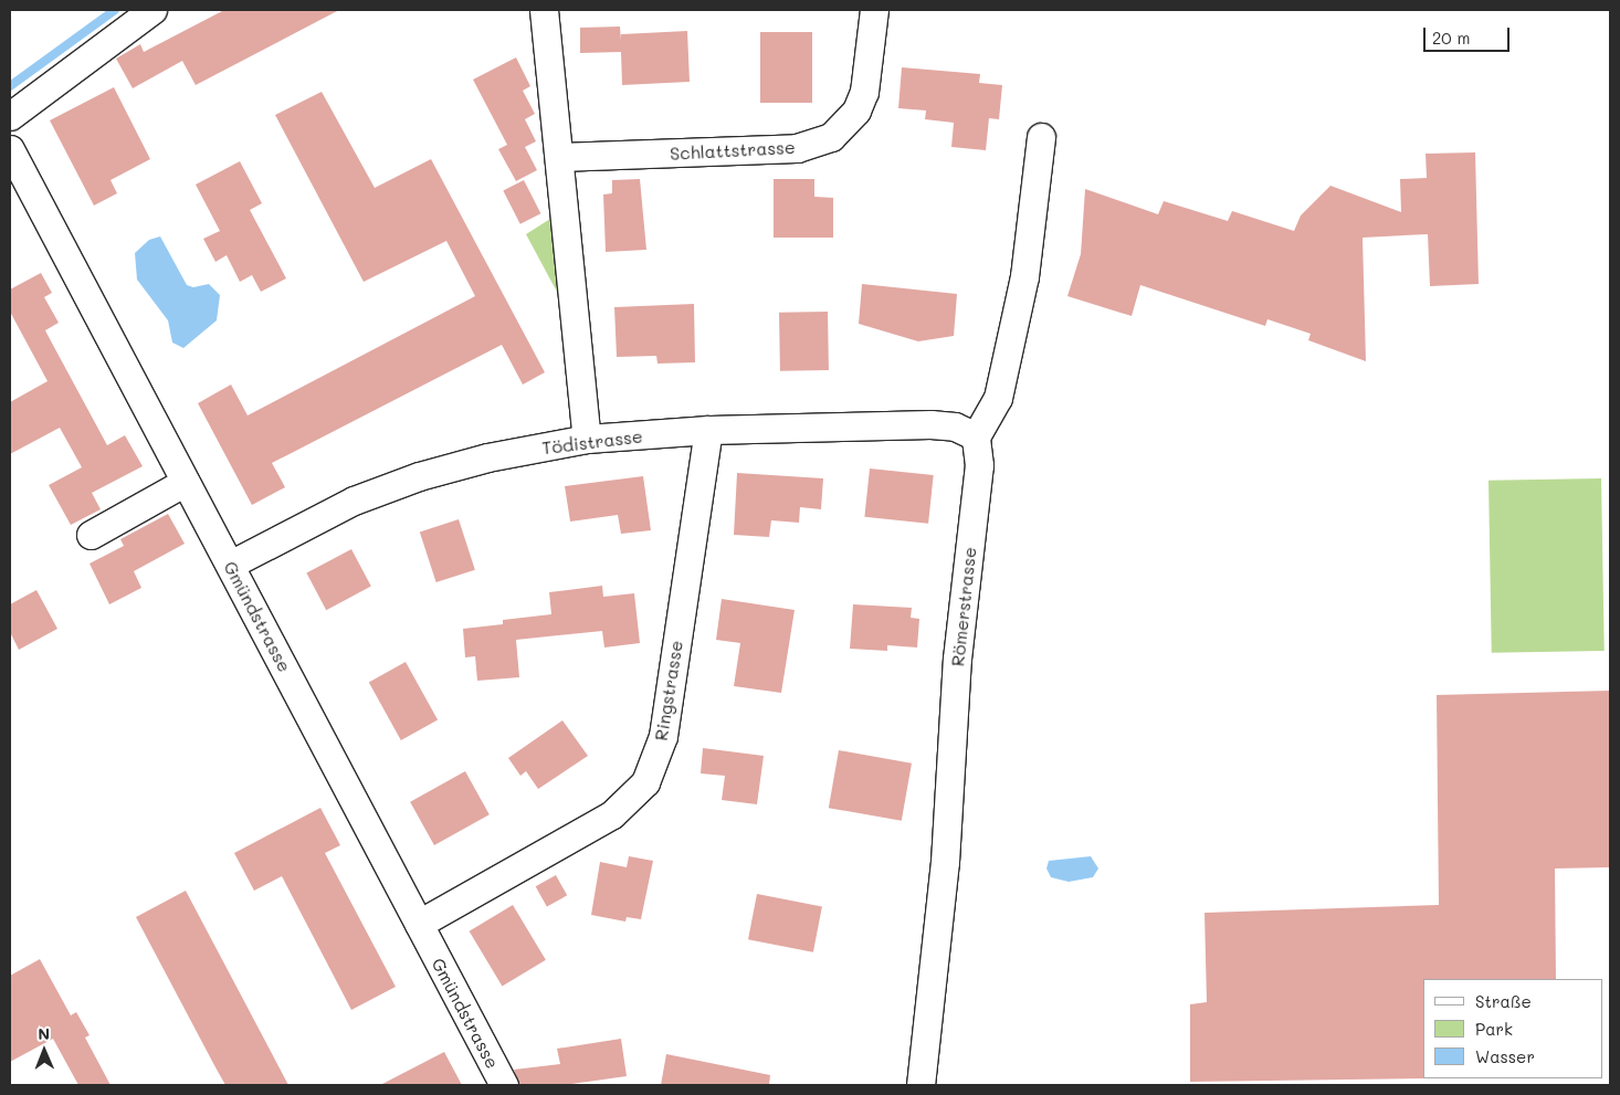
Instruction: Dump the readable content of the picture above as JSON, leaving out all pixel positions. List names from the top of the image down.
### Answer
{
  "streets": {
    "street": [
      "Schlattstrasse",
      "Tödistrasse",
      "Römerstrasse",
      "Gmündstrasse",
      "Ringstrasse"
    ]
  },
  "crossings": [
    ["Tödistrasse", "Römerstrasse"],
    ["Tödistrasse", "Gmündstrasse"],
    ["Tödistrasse", "Ringstrasse"],
    ["Gmündstrasse", "Ringstrasse"]
  ],
  "legend": ["Straße", "Park", "Wasser"],
  "scale_bar": "20 m",
  "north": "top"
}
